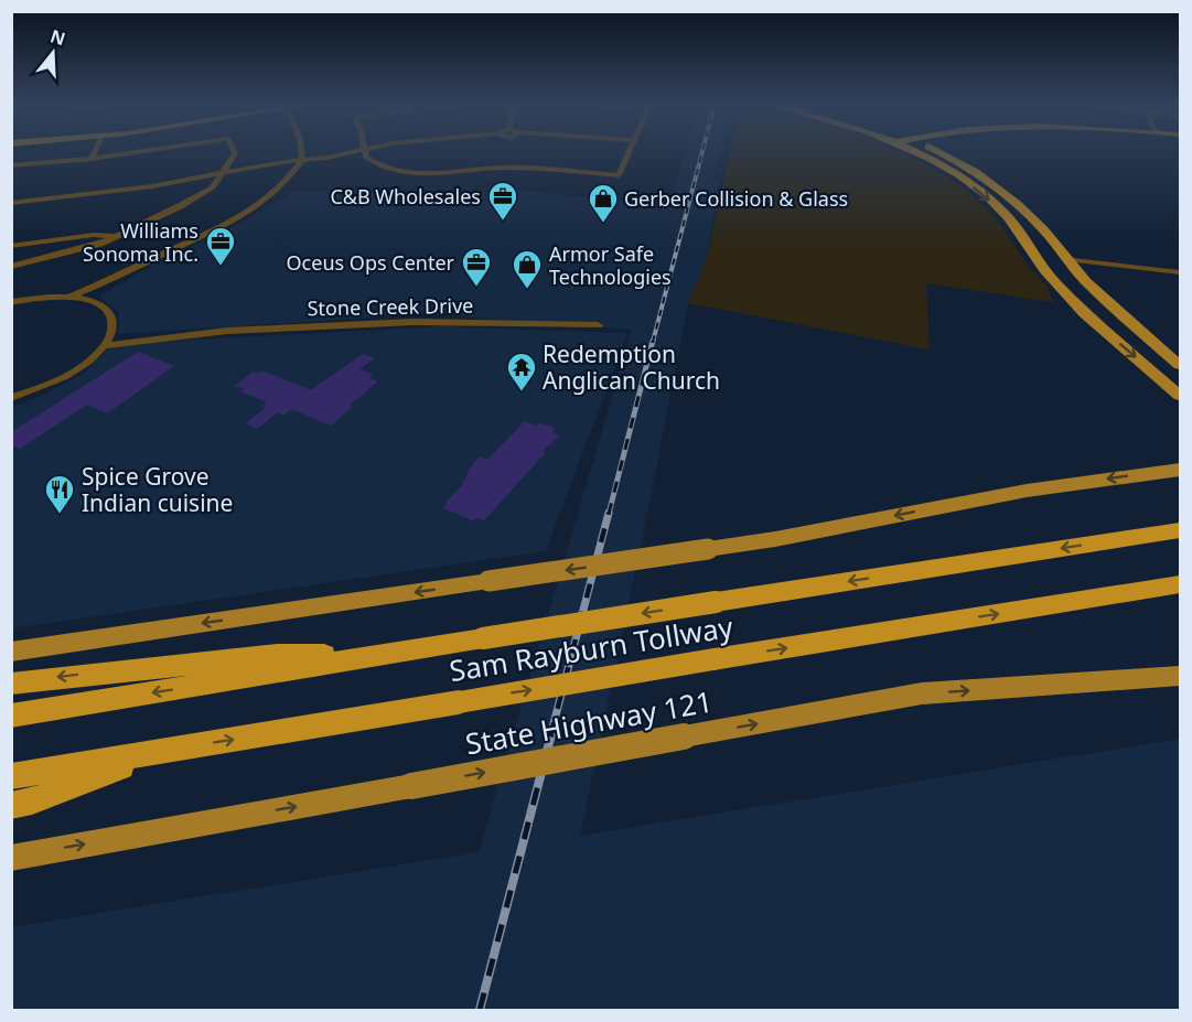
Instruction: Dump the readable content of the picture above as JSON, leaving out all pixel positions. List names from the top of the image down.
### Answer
{
  "streets": {
    "highway": ["Sam Rayburn Tollway"],
    "main road": ["State Highway 121"],
    "street": ["Stone Creek Drive"]
  },
  "one_way": ["State Highway 121"],
  "places": {
    "office": ["C&B Wholesales", "Williams Sonoma Inc.", "Oceus Ops Center"],
    "shop": ["Gerber Collision & Glass", "Armor Safe Technologies"],
    "temple": ["Redemption Anglican Church"],
    "restaurant": ["Spice Grove Indian cuisine"]
  },
  "north": "top"
}
